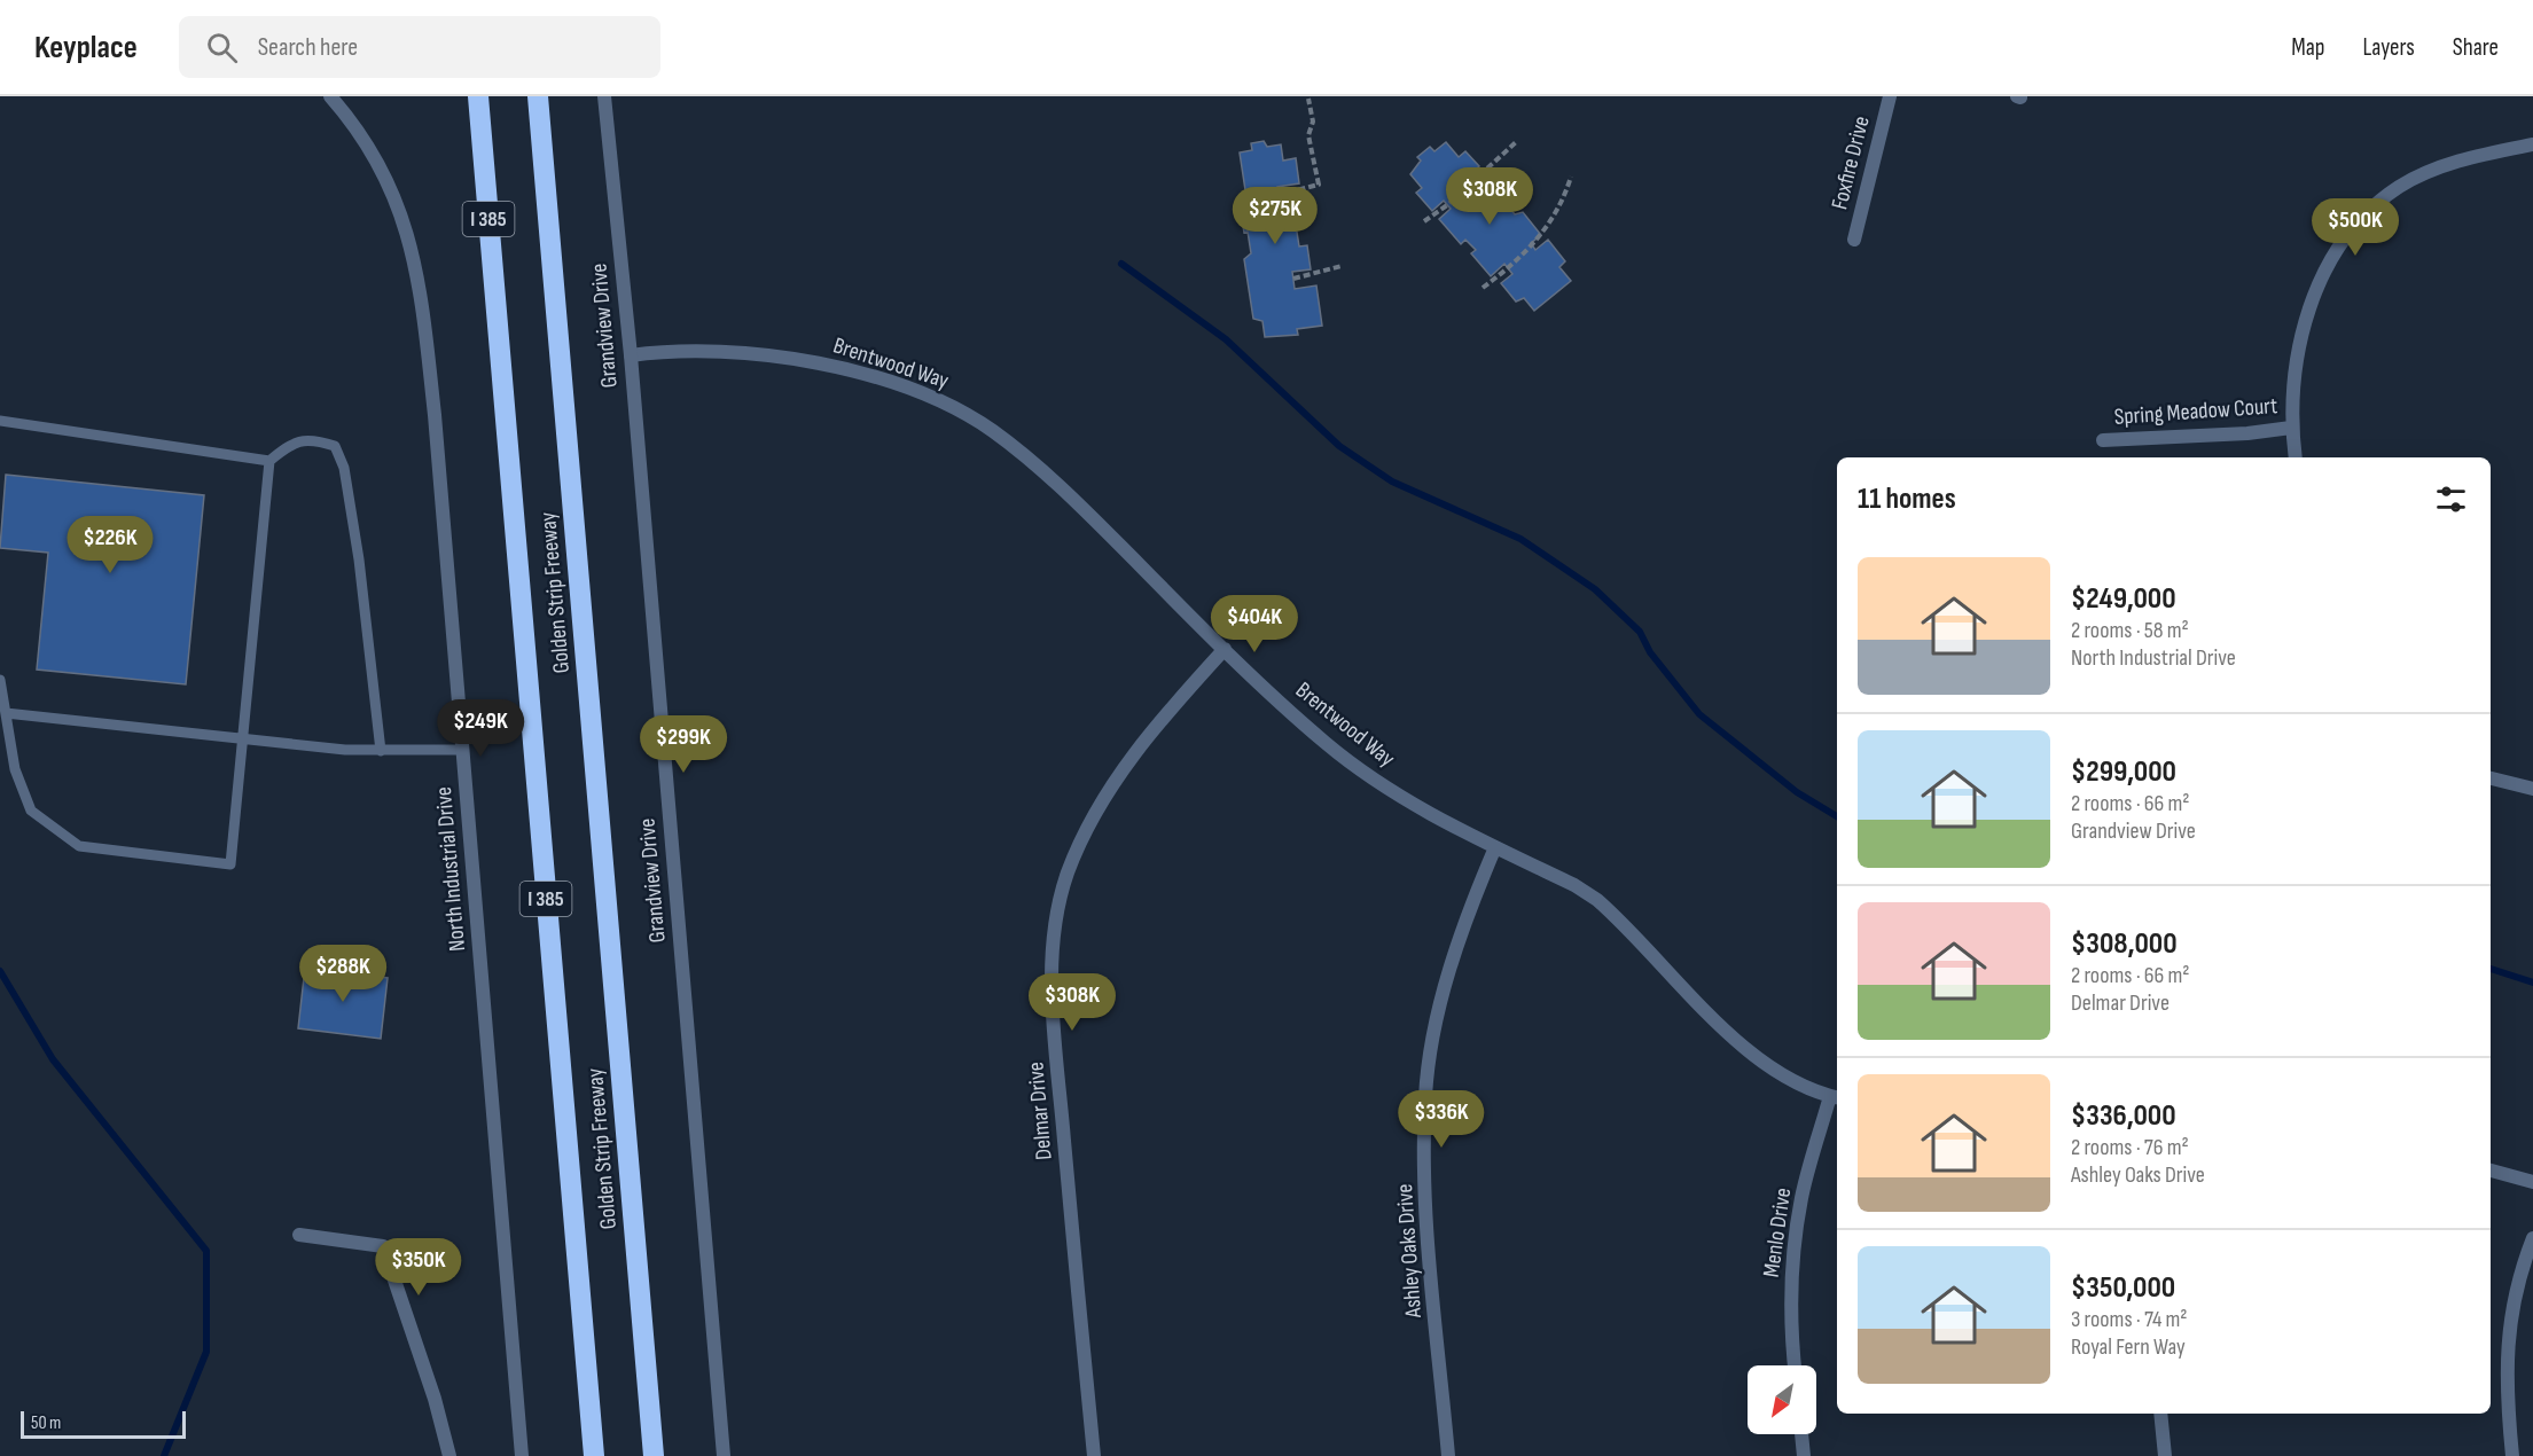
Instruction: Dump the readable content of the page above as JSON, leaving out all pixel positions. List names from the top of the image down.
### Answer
{
  "streets": {
    "highway": ["I 385", "Golden Strip Freeway"],
    "street": [
      "Foxfire Drive",
      "Grandview Drive",
      "Brentwood Way",
      "Spring Meadow Court",
      "North Industrial Drive",
      "Delmar Drive",
      "Menlo Drive",
      "Ashley Oaks Drive"
    ]
  },
  "crossings": [
    ["Grandview Drive", "Brentwood Way"],
    ["Brentwood Way", "Delmar Drive"],
    ["Brentwood Way", "Menlo Drive"],
    ["Brentwood Way", "Ashley Oaks Drive"]
  ],
  "scale_bar": "50 m",
  "north": "bottom left",
  "page": {
    "header": "Keyplace",
    "search": "Search here",
    "nav": ["Map", "Layers", "Share"],
    "price": [
      "$308K",
      "$275K",
      "$500K",
      "$226K",
      "$404K",
      "$249K",
      "$299K",
      "$288K",
      "$308K",
      "$336K",
      "$350K"
    ],
    "heading": "11 homes",
    "list": [
      {
        "name": "$249,000",
        "note": "2 rooms · 58 m² · North Industrial Drive"
      },
      {
        "name": "$299,000",
        "note": "2 rooms · 66 m² · Grandview Drive"
      },
      {
        "name": "$308,000",
        "note": "2 rooms · 66 m² · Delmar Drive"
      },
      {
        "name": "$336,000",
        "note": "2 rooms · 76 m² · Ashley Oaks Drive"
      },
      {
        "name": "$350,000",
        "note": "3 rooms · 74 m² · Royal Fern Way"
      }
    ],
    "scale": "50 m"
  }
}
